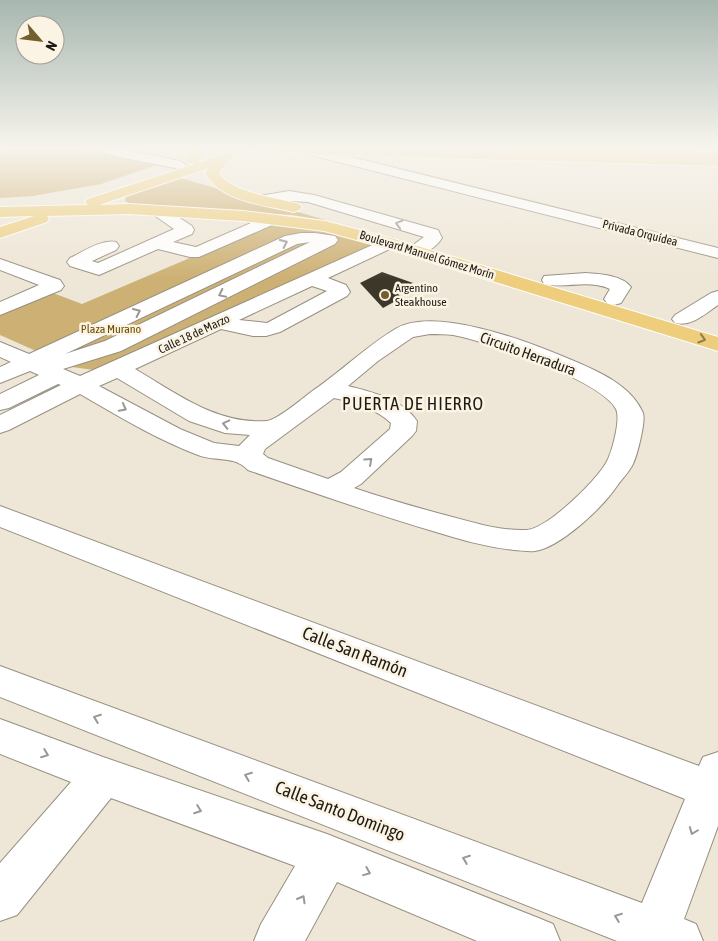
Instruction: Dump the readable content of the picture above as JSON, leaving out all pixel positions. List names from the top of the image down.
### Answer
{
  "streets": {
    "main road": ["Boulevard Manuel Gómez Morín"],
    "street": [
      "Privada Orquídea",
      "Calle 18 de Marzo",
      "Circuito Herradura",
      "Calle San Ramón",
      "Calle Santo Domingo"
    ]
  },
  "crossings": [
    ["Boulevard Manuel Gómez Morín", "Calle 18 de Marzo"],
    ["Calle 18 de Marzo", "Circuito Herradura"]
  ],
  "districts": ["PUERTA DE HIERRO"],
  "parks": ["Plaza Murano"],
  "places": ["Argentino Steakhouse"],
  "north": "bottom right"
}
